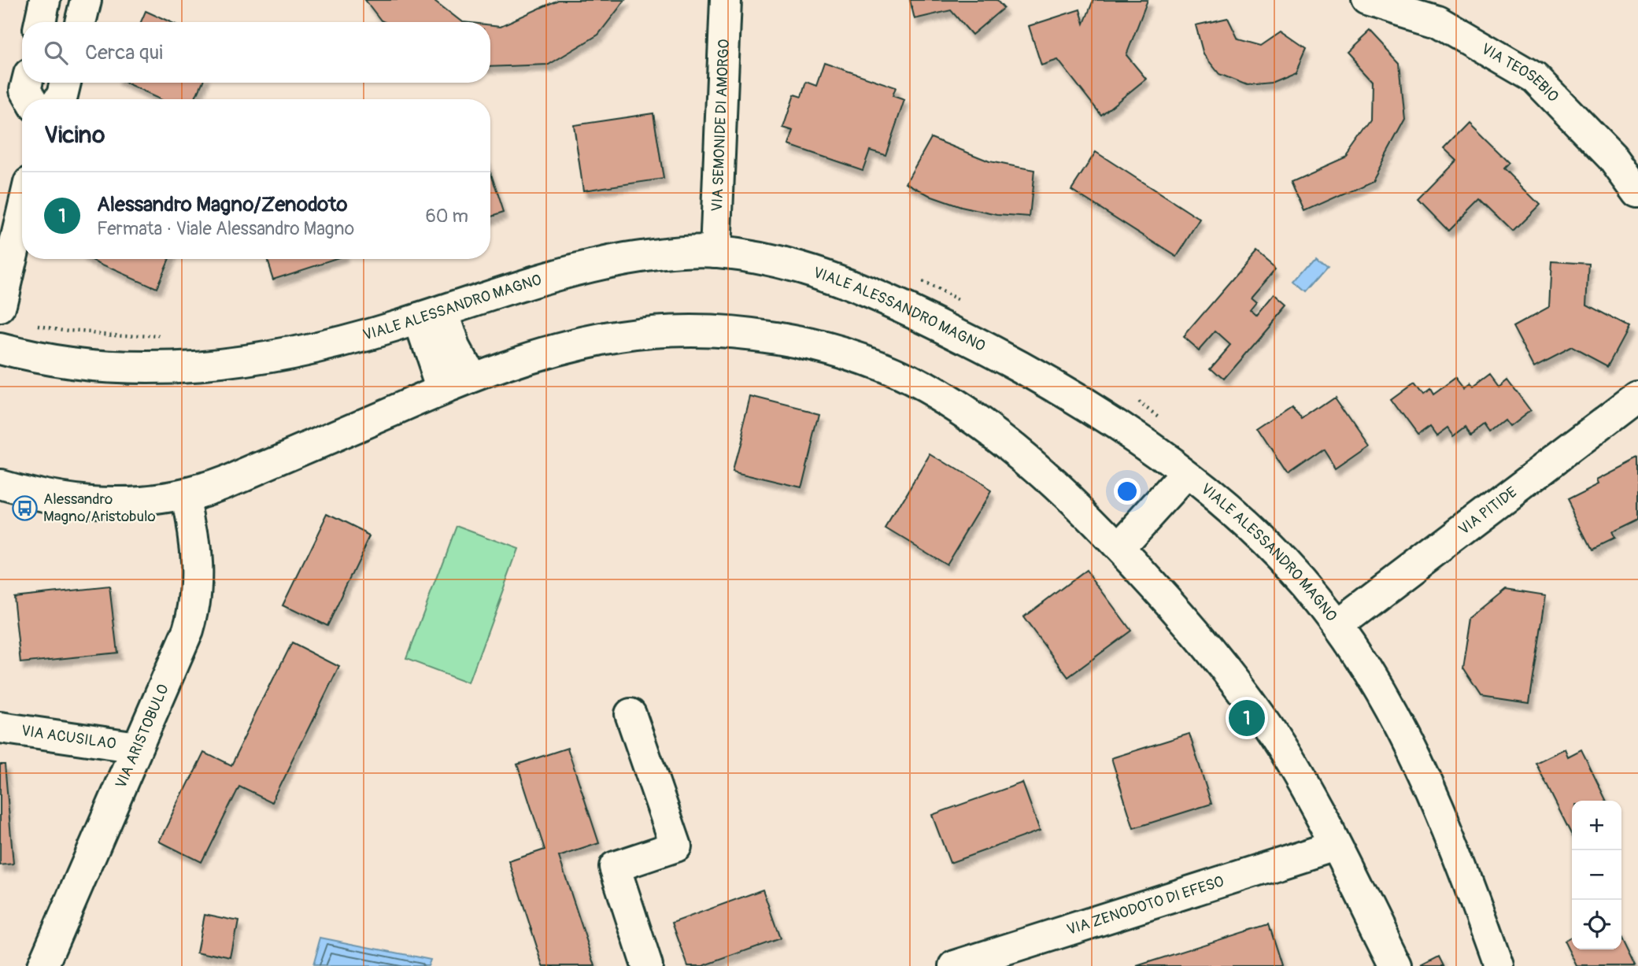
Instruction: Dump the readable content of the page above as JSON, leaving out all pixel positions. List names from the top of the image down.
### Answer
{
  "streets": {
    "street": [
      "VIA TEOSEBIO",
      "VIA SEMONIDE DI AMORGO",
      "VIALE ALESSANDRO MAGNO",
      "VIA PITIDE",
      "VIA ARISTOBULO",
      "VIA ACUSILAO",
      "VIA ZENODOTO DI EFESO"
    ]
  },
  "crossings": [
    ["VIA SEMONIDE DI AMORGO", "VIALE ALESSANDRO MAGNO"],
    ["VIALE ALESSANDRO MAGNO", "VIA PITIDE"],
    ["VIA ARISTOBULO", "VIA ACUSILAO"]
  ],
  "places": {
    "bus stop": ["Alessandro Magno/Aristobulo"]
  },
  "page": {
    "search": "Cerca qui",
    "heading": "Vicino",
    "list": [
      {
        "mark": "1",
        "name": "Alessandro Magno/Zenodoto",
        "note": "Fermata · Viale Alessandro Magno",
        "value": "60 m"
      }
    ],
    "pins": "1",
    "map_buttons": ["+", "−"]
  }
}
